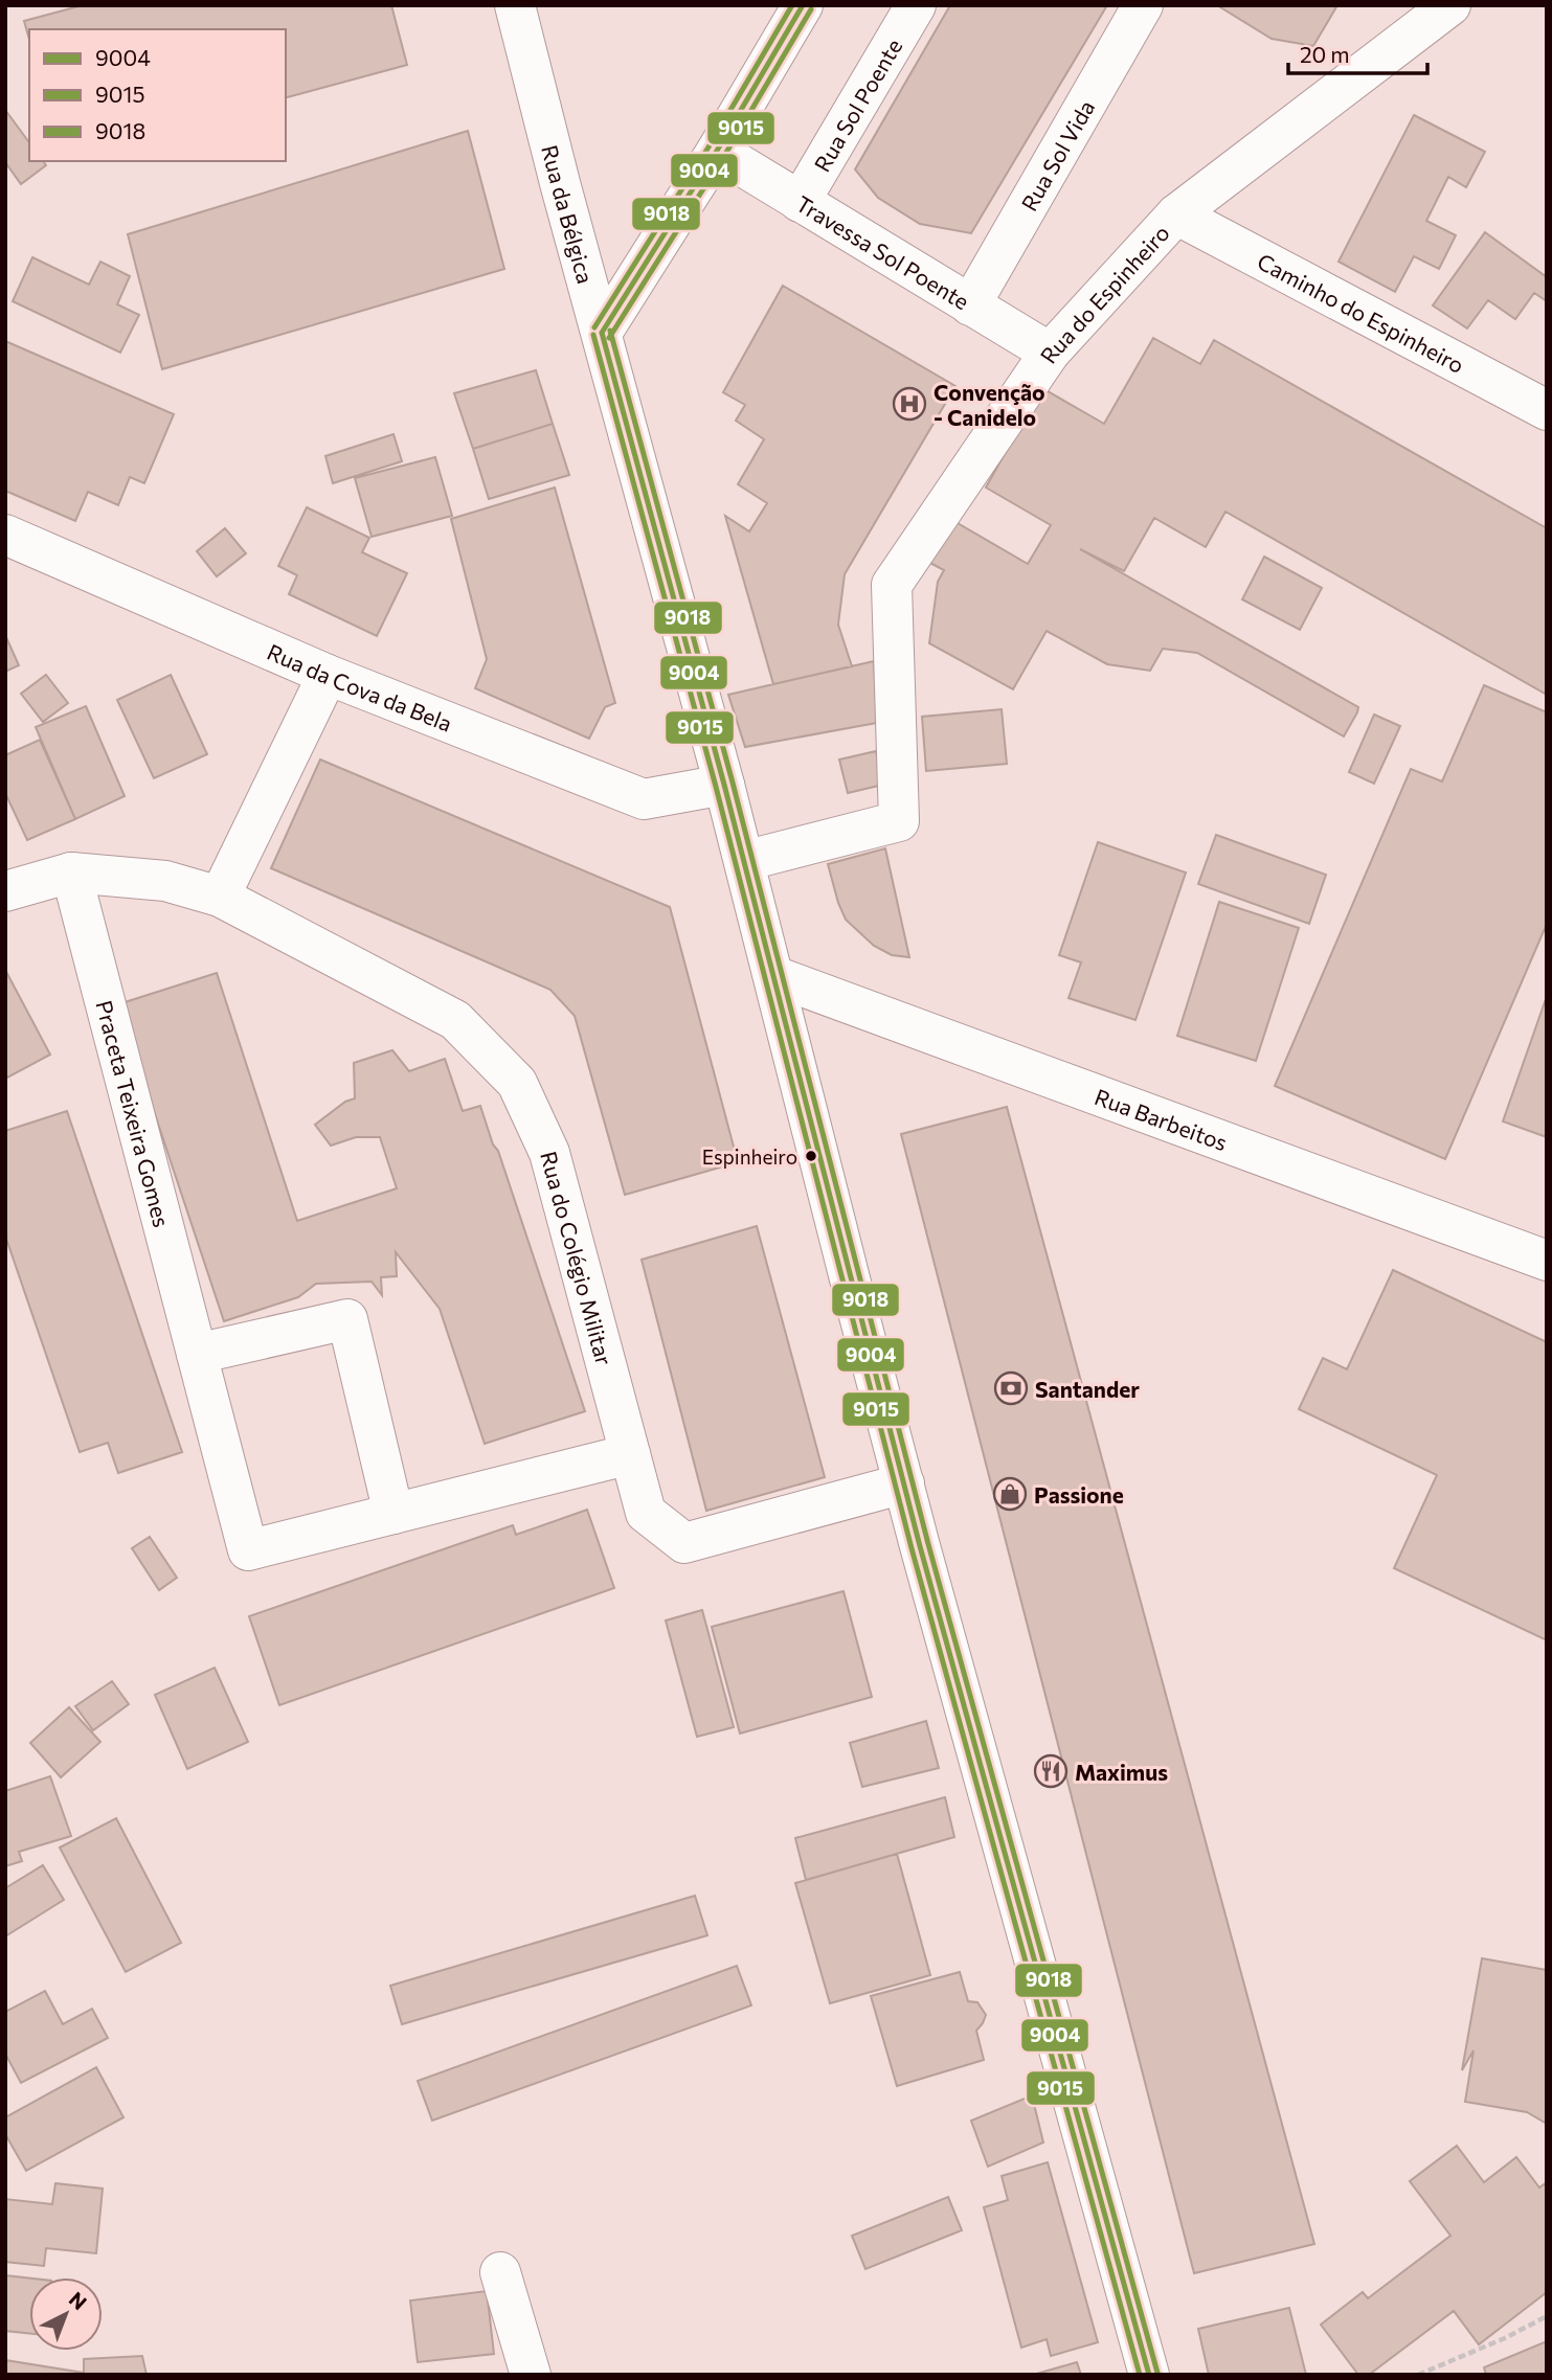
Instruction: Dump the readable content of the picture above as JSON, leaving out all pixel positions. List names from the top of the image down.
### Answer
{
  "streets": {
    "street": [
      "Rua Sol Poente",
      "Rua Sol Vida",
      "Rua da Bélgica",
      "Travessa Sol Poente",
      "Rua do Espinheiro",
      "Caminho do Espinheiro",
      "Rua da Cova da Bela",
      "Praceta Teixeira Gomes",
      "Rua Barbeitos",
      "Rua do Colégio Militar"
    ]
  },
  "crossings": [
    ["Rua Sol Poente", "Travessa Sol Poente"],
    ["Rua Sol Vida", "Travessa Sol Poente"],
    ["Rua da Bélgica", "Rua do Espinheiro"],
    ["Rua da Bélgica", "Rua da Cova da Bela"],
    ["Rua da Bélgica", "Rua Barbeitos"],
    ["Rua da Bélgica", "Rua do Colégio Militar"],
    ["Travessa Sol Poente", "Rua do Espinheiro"],
    ["Rua do Espinheiro", "Caminho do Espinheiro"],
    ["Praceta Teixeira Gomes", "Rua do Colégio Militar"]
  ],
  "places": {
    "hospital": ["Convenção - Canidelo"],
    "other": ["Espinheiro"],
    "bank": ["Santander"],
    "shop": ["Passione"],
    "restaurant": ["Maximus"]
  },
  "lines": ["transit line 9004", "transit line 9018", "transit line 9015"],
  "legend": ["9004", "9015", "9018"],
  "scale_bar": "20 m",
  "north": "top right"
}
